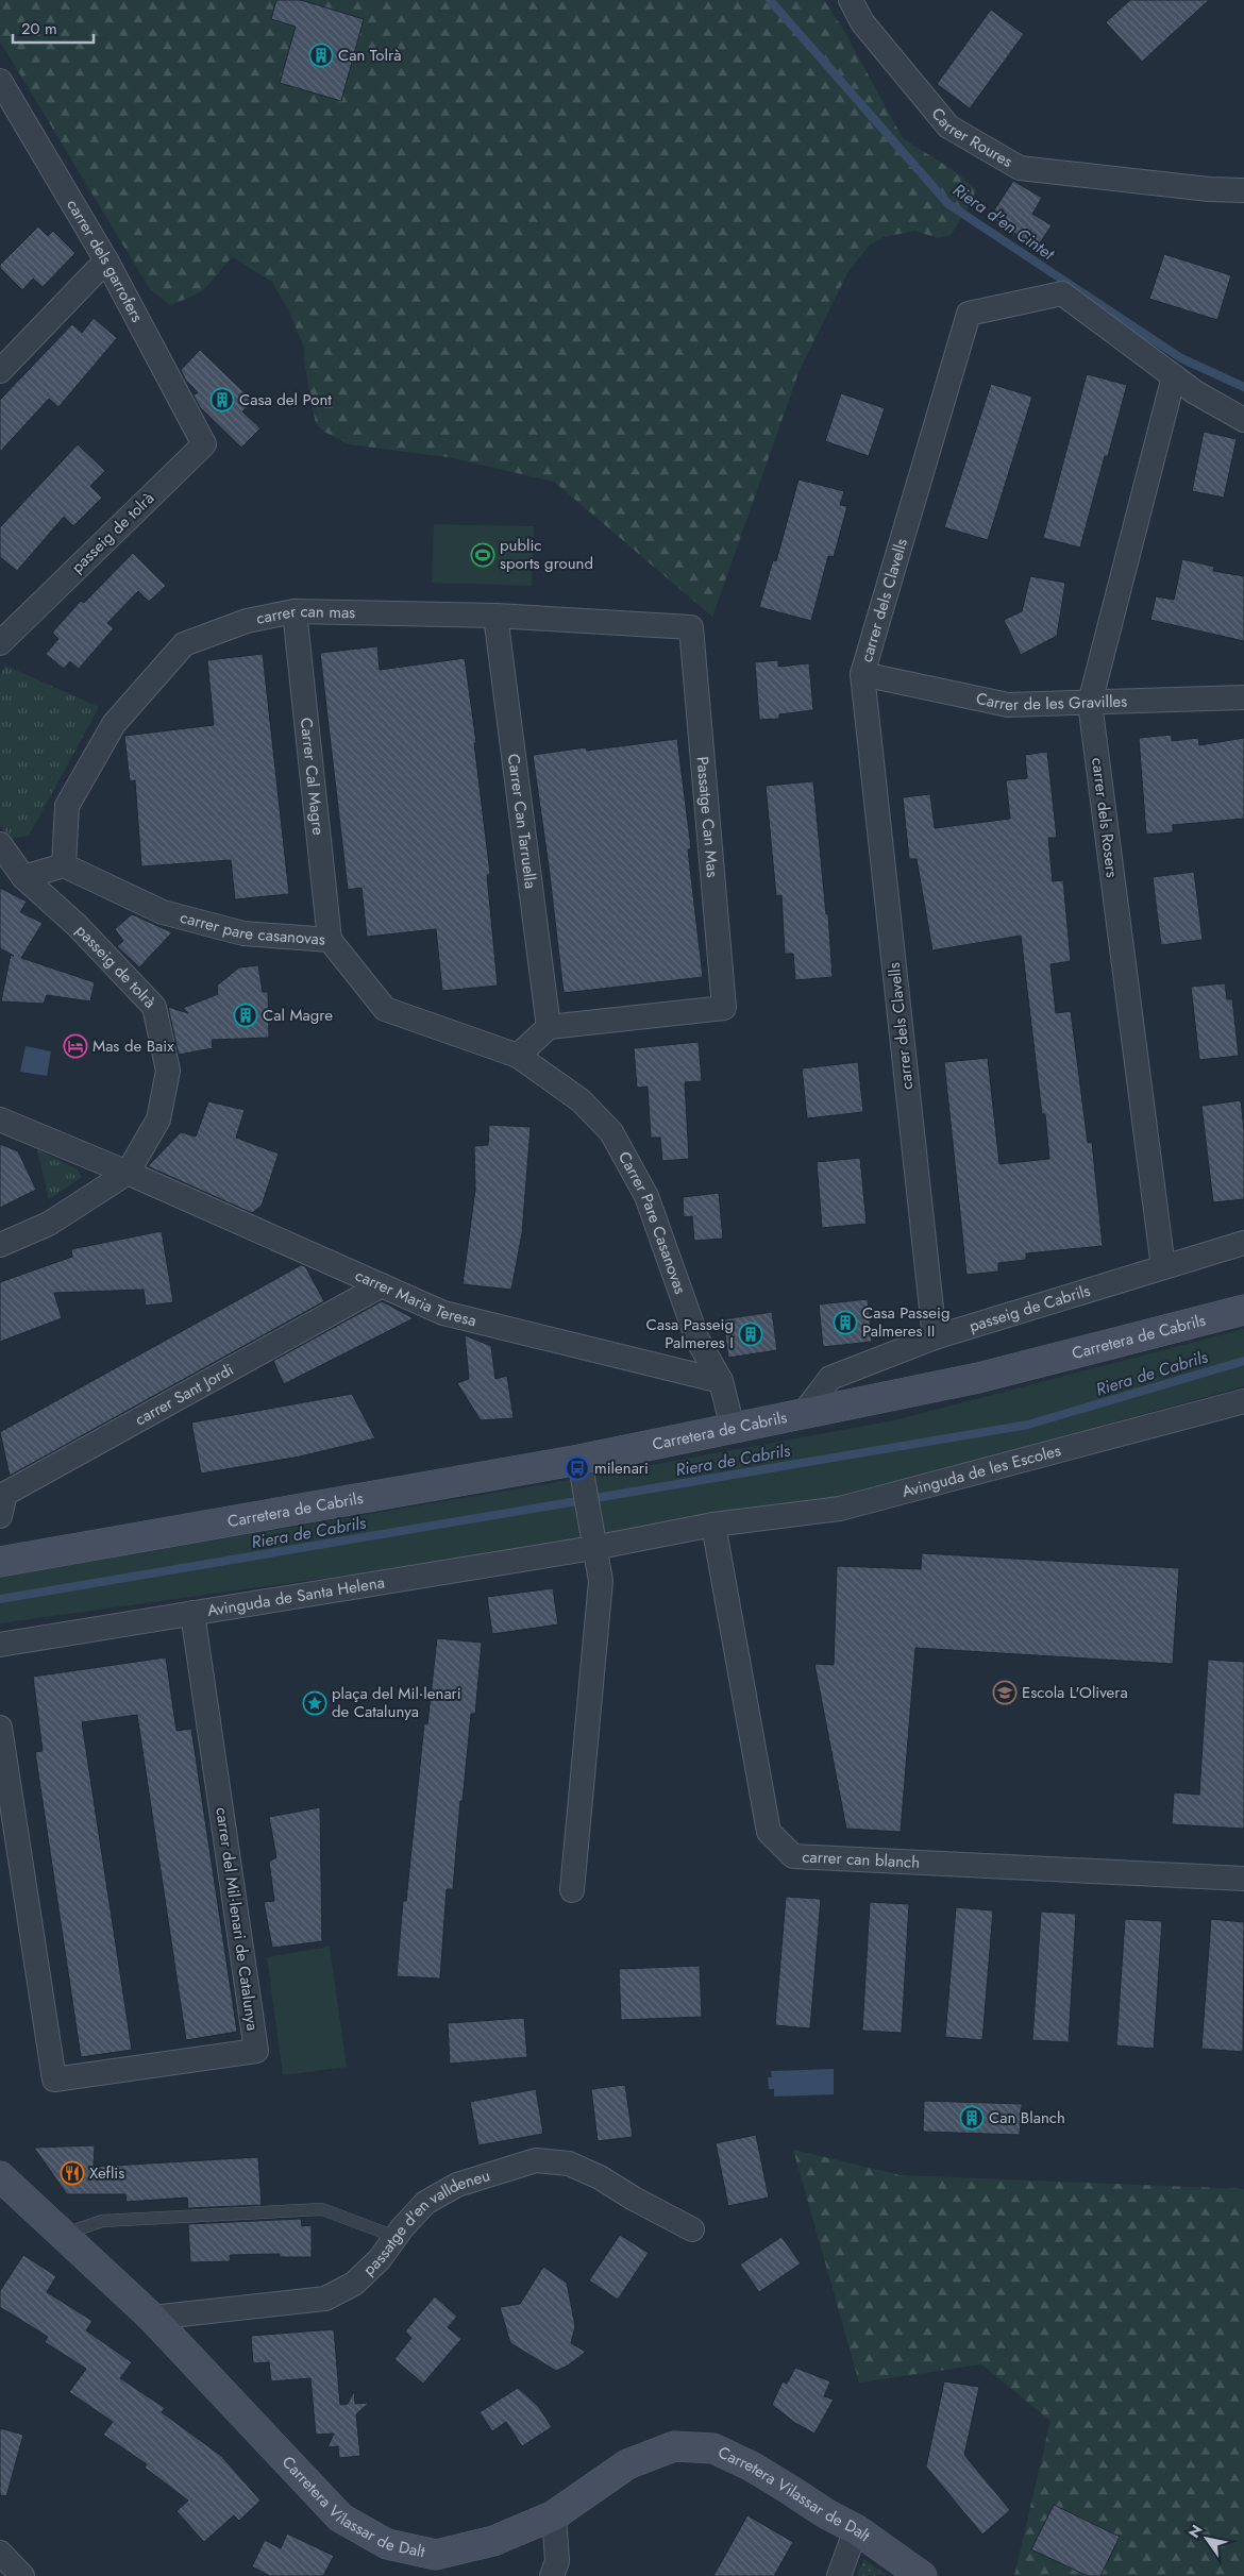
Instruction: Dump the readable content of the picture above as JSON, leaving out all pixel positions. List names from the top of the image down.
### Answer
{
  "streets": {
    "street": [
      "Carrer Roures",
      "carrer dels garrofers",
      "passeig de tolrà",
      "carrer dels Clavells",
      "carrer can mas",
      "Carrer de les Gravilles",
      "Carrer Cal Magre",
      "Passatge Can Mas",
      "carrer dels Rosers",
      "Carrer Can Tarruella",
      "carrer pare casanovas",
      "Carrer Pare Casanovas",
      "carrer Maria Teresa",
      "passeig de Cabrils",
      "Carretera de Cabrils",
      "carrer Sant Jordi",
      "Avinguda de les Escoles",
      "Avinguda de Santa Helena",
      "carrer can blanch",
      "carrer del Mil·lenari de Catalunya",
      "passatge d'en valldeneu",
      "Carretera Vilassar de Dalt"
    ]
  },
  "crossings": [
    ["carrer dels garrofers", "passeig de tolrà"],
    ["passeig de tolrà", "carrer Maria Teresa"],
    ["carrer dels Clavells", "Carrer de les Gravilles"],
    ["carrer dels Clavells", "carrer dels Rosers"],
    ["carrer dels Clavells", "passeig de Cabrils"],
    ["carrer can mas", "Carrer Cal Magre"],
    ["carrer can mas", "Passatge Can Mas"],
    ["carrer can mas", "Carrer Can Tarruella"],
    ["carrer can mas", "carrer pare casanovas"],
    ["Carrer de les Gravilles", "carrer dels Rosers"],
    ["Carrer Cal Magre", "carrer pare casanovas"],
    ["Passatge Can Mas", "Carrer Can Tarruella"],
    ["carrer dels Rosers", "passeig de Cabrils"],
    ["carrer pare casanovas", "Carrer Pare Casanovas"],
    ["Carrer Pare Casanovas", "carrer Maria Teresa"],
    ["Carrer Pare Casanovas", "Carretera de Cabrils"],
    ["carrer Maria Teresa", "carrer Sant Jordi"],
    ["passeig de Cabrils", "Carretera de Cabrils"],
    ["Avinguda de les Escoles", "Avinguda de Santa Helena"],
    ["Avinguda de les Escoles", "carrer can blanch"],
    ["Avinguda de Santa Helena", "carrer del Mil·lenari de Catalunya"],
    ["passatge d'en valldeneu", "Carretera Vilassar de Dalt"]
  ],
  "water": ["Riera d'en Cintet", "Riera de Cabrils"],
  "places": {
    "building": [
      "Can Tolrà",
      "Casa del Pont",
      "Cal Magre",
      "Casa Passeig Palmeres II",
      "Casa Passeig Palmeres I",
      "Can Blanch"
    ],
    "sports": ["public sports ground"],
    "hotel": ["Mas de Baix"],
    "bus stop": ["milenari"],
    "school or university": ["Escola L'Olivera"],
    "place": ["plaça del Mil·lenari de Catalunya"],
    "restaurant": ["Xeflis"]
  },
  "scale_bar": "20 m",
  "north": "top left"
}
